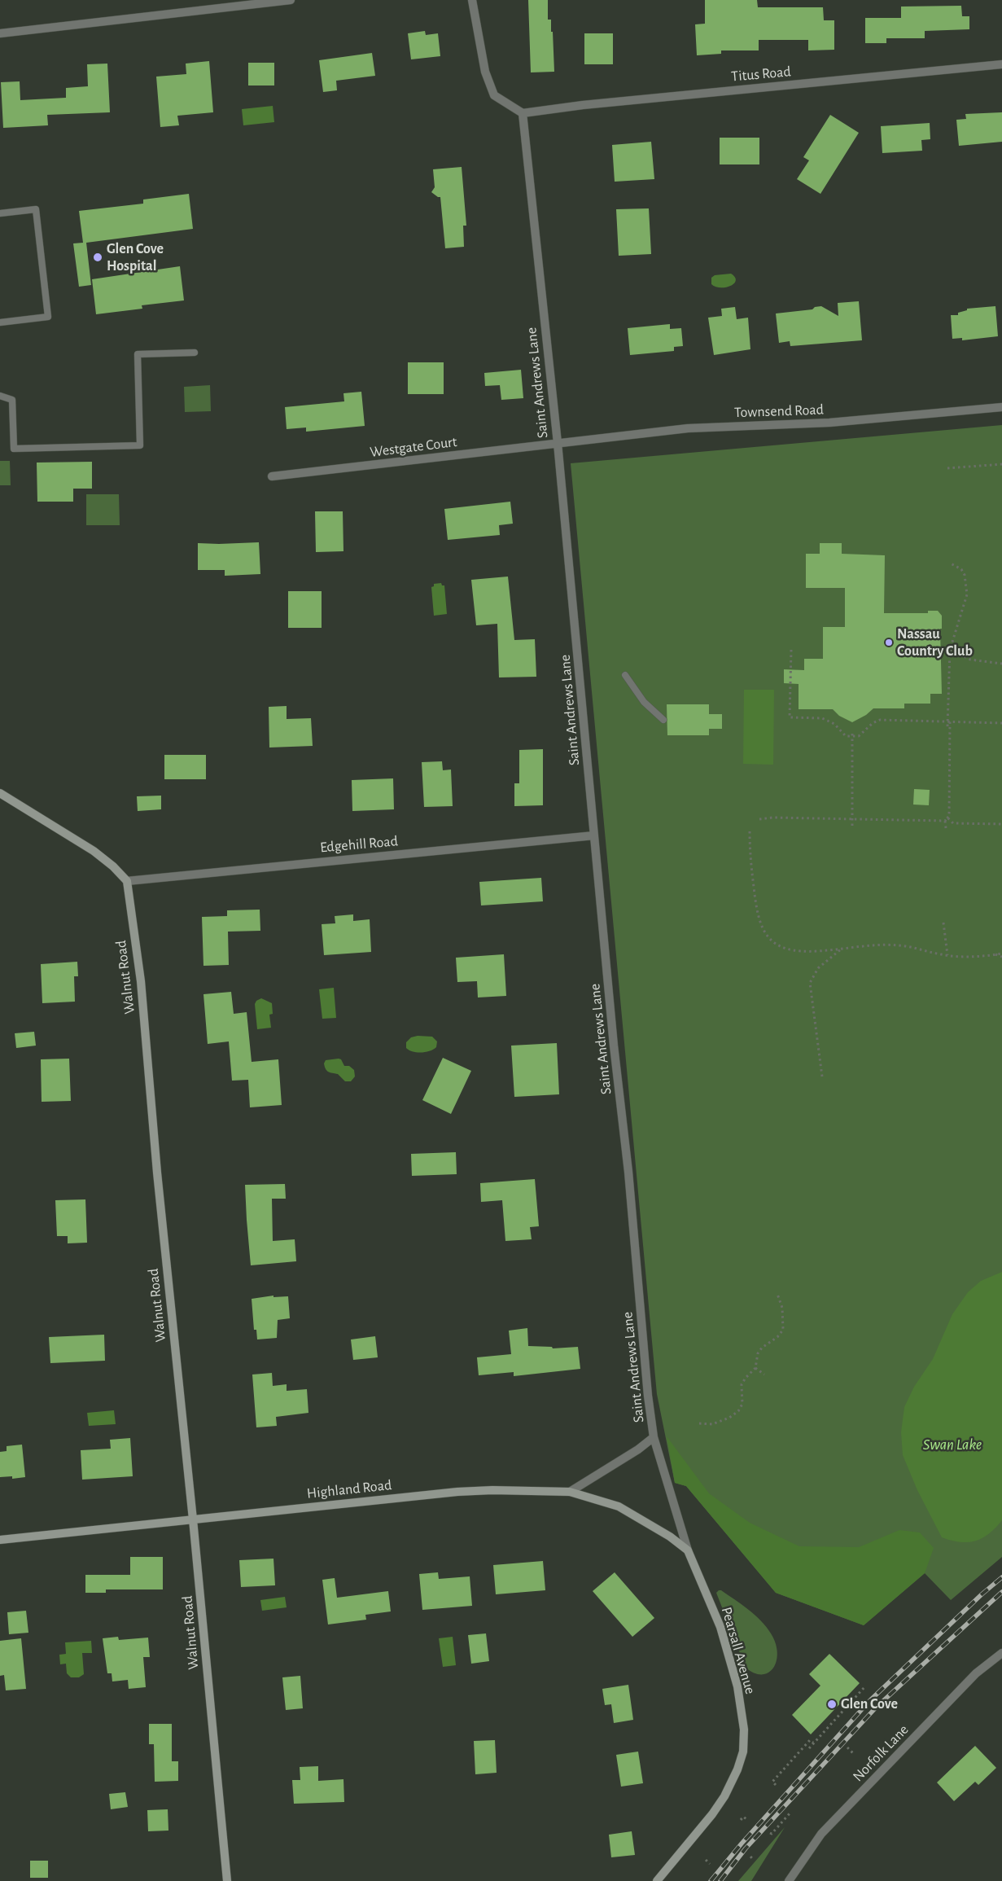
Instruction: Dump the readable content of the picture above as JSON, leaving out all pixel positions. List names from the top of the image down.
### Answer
{
  "streets": {
    "street": [
      "Titus Road",
      "Saint Andrews Lane",
      "Townsend Road",
      "Westgate Court",
      "Edgehill Road",
      "Walnut Road",
      "Highland Road",
      "Pearsall Avenue",
      "Norfolk Lane"
    ]
  },
  "crossings": [
    ["Titus Road", "Saint Andrews Lane"],
    ["Saint Andrews Lane", "Townsend Road"],
    ["Saint Andrews Lane", "Westgate Court"],
    ["Saint Andrews Lane", "Edgehill Road"],
    ["Saint Andrews Lane", "Highland Road"],
    ["Saint Andrews Lane", "Pearsall Avenue"],
    ["Townsend Road", "Westgate Court"],
    ["Edgehill Road", "Walnut Road"],
    ["Walnut Road", "Highland Road"],
    ["Highland Road", "Pearsall Avenue"]
  ],
  "water": ["Swan Lake"],
  "places": ["Glen Cove Hospital", "Nassau Country Club", "Glen Cove"]
}
